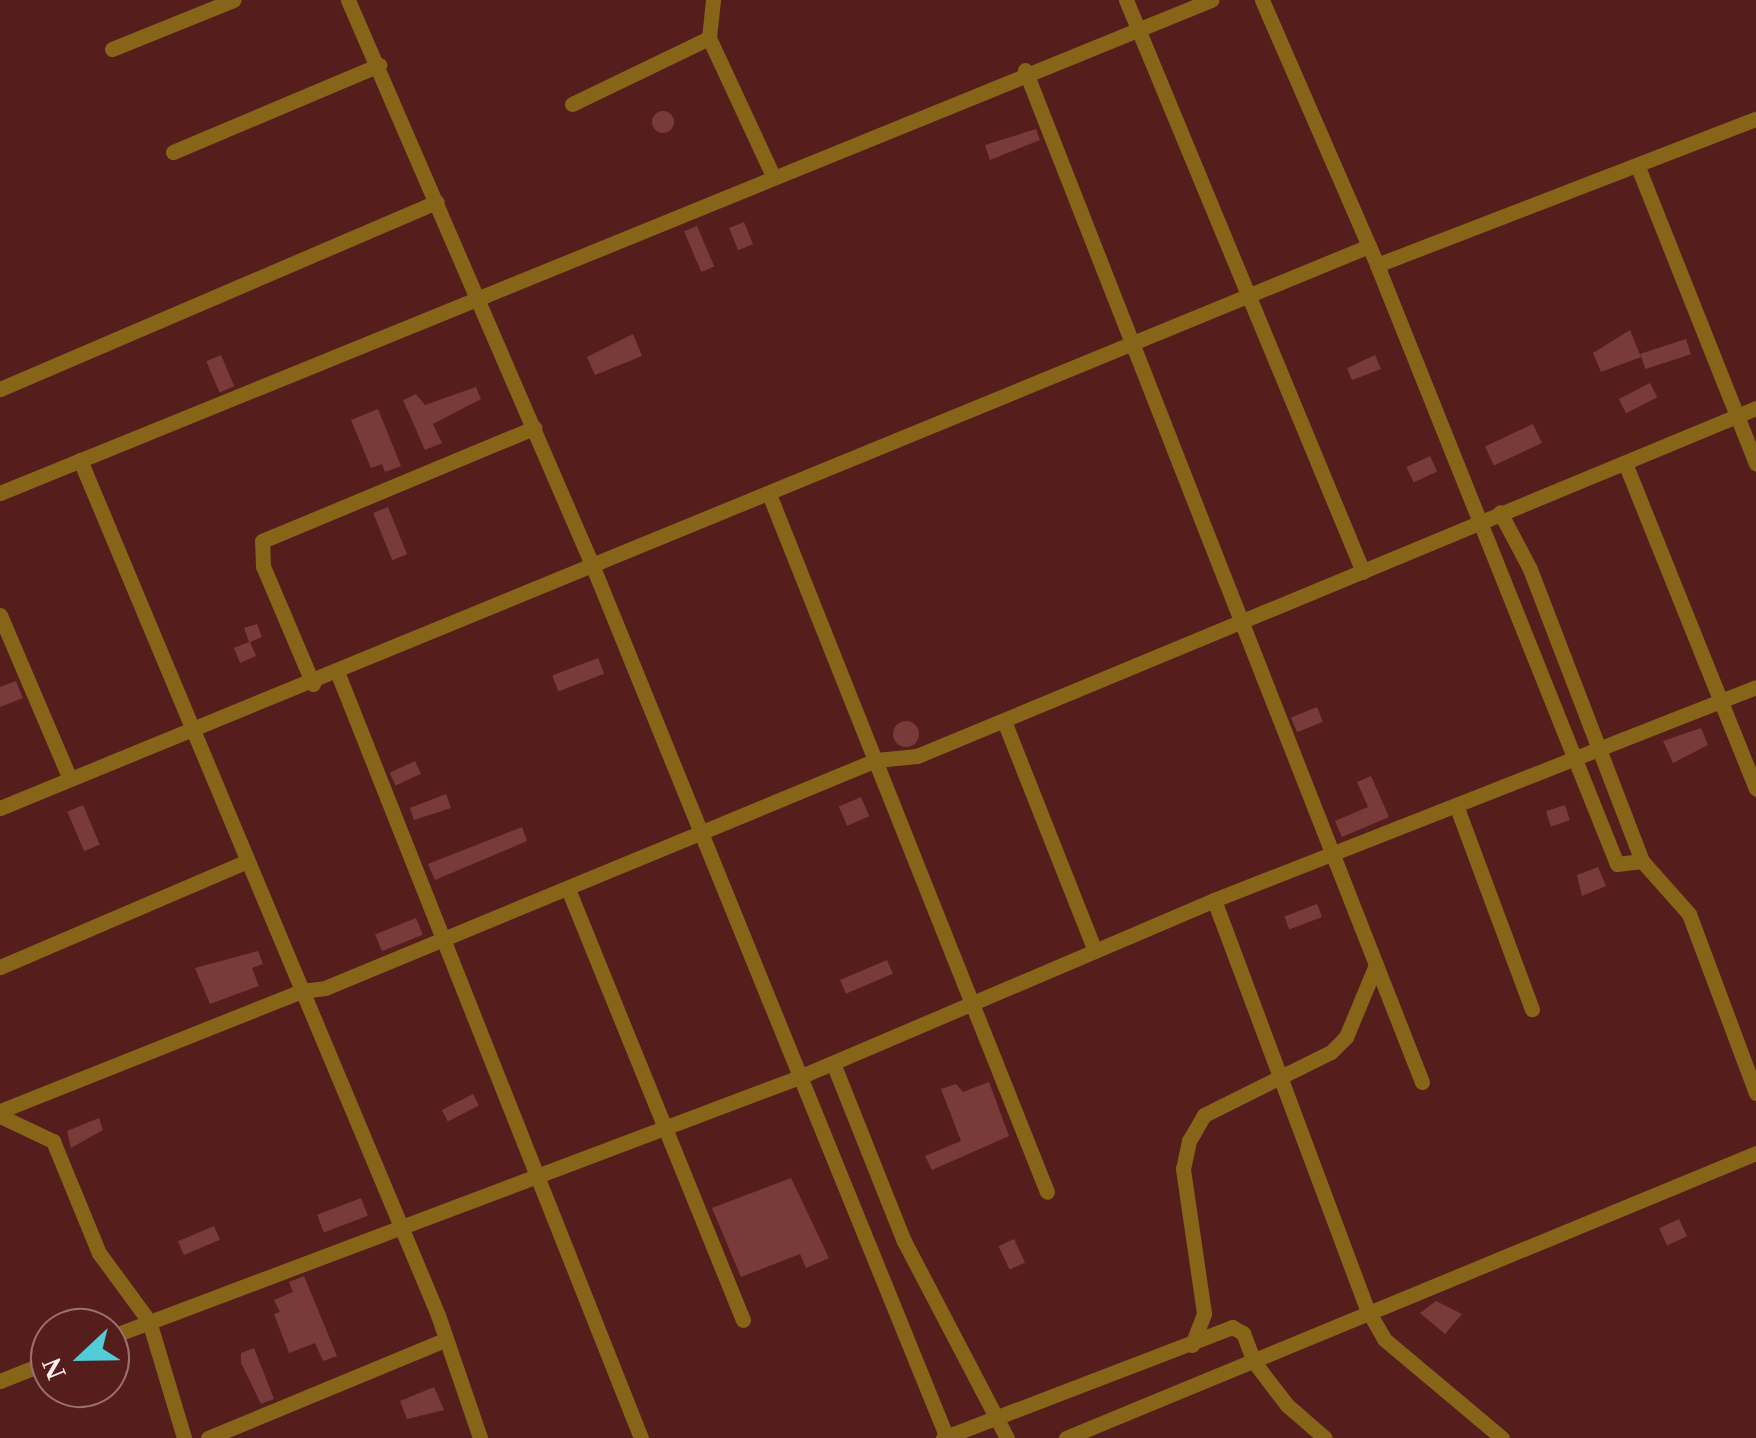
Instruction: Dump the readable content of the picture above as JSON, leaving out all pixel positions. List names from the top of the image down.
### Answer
{
  "north": "left"
}
